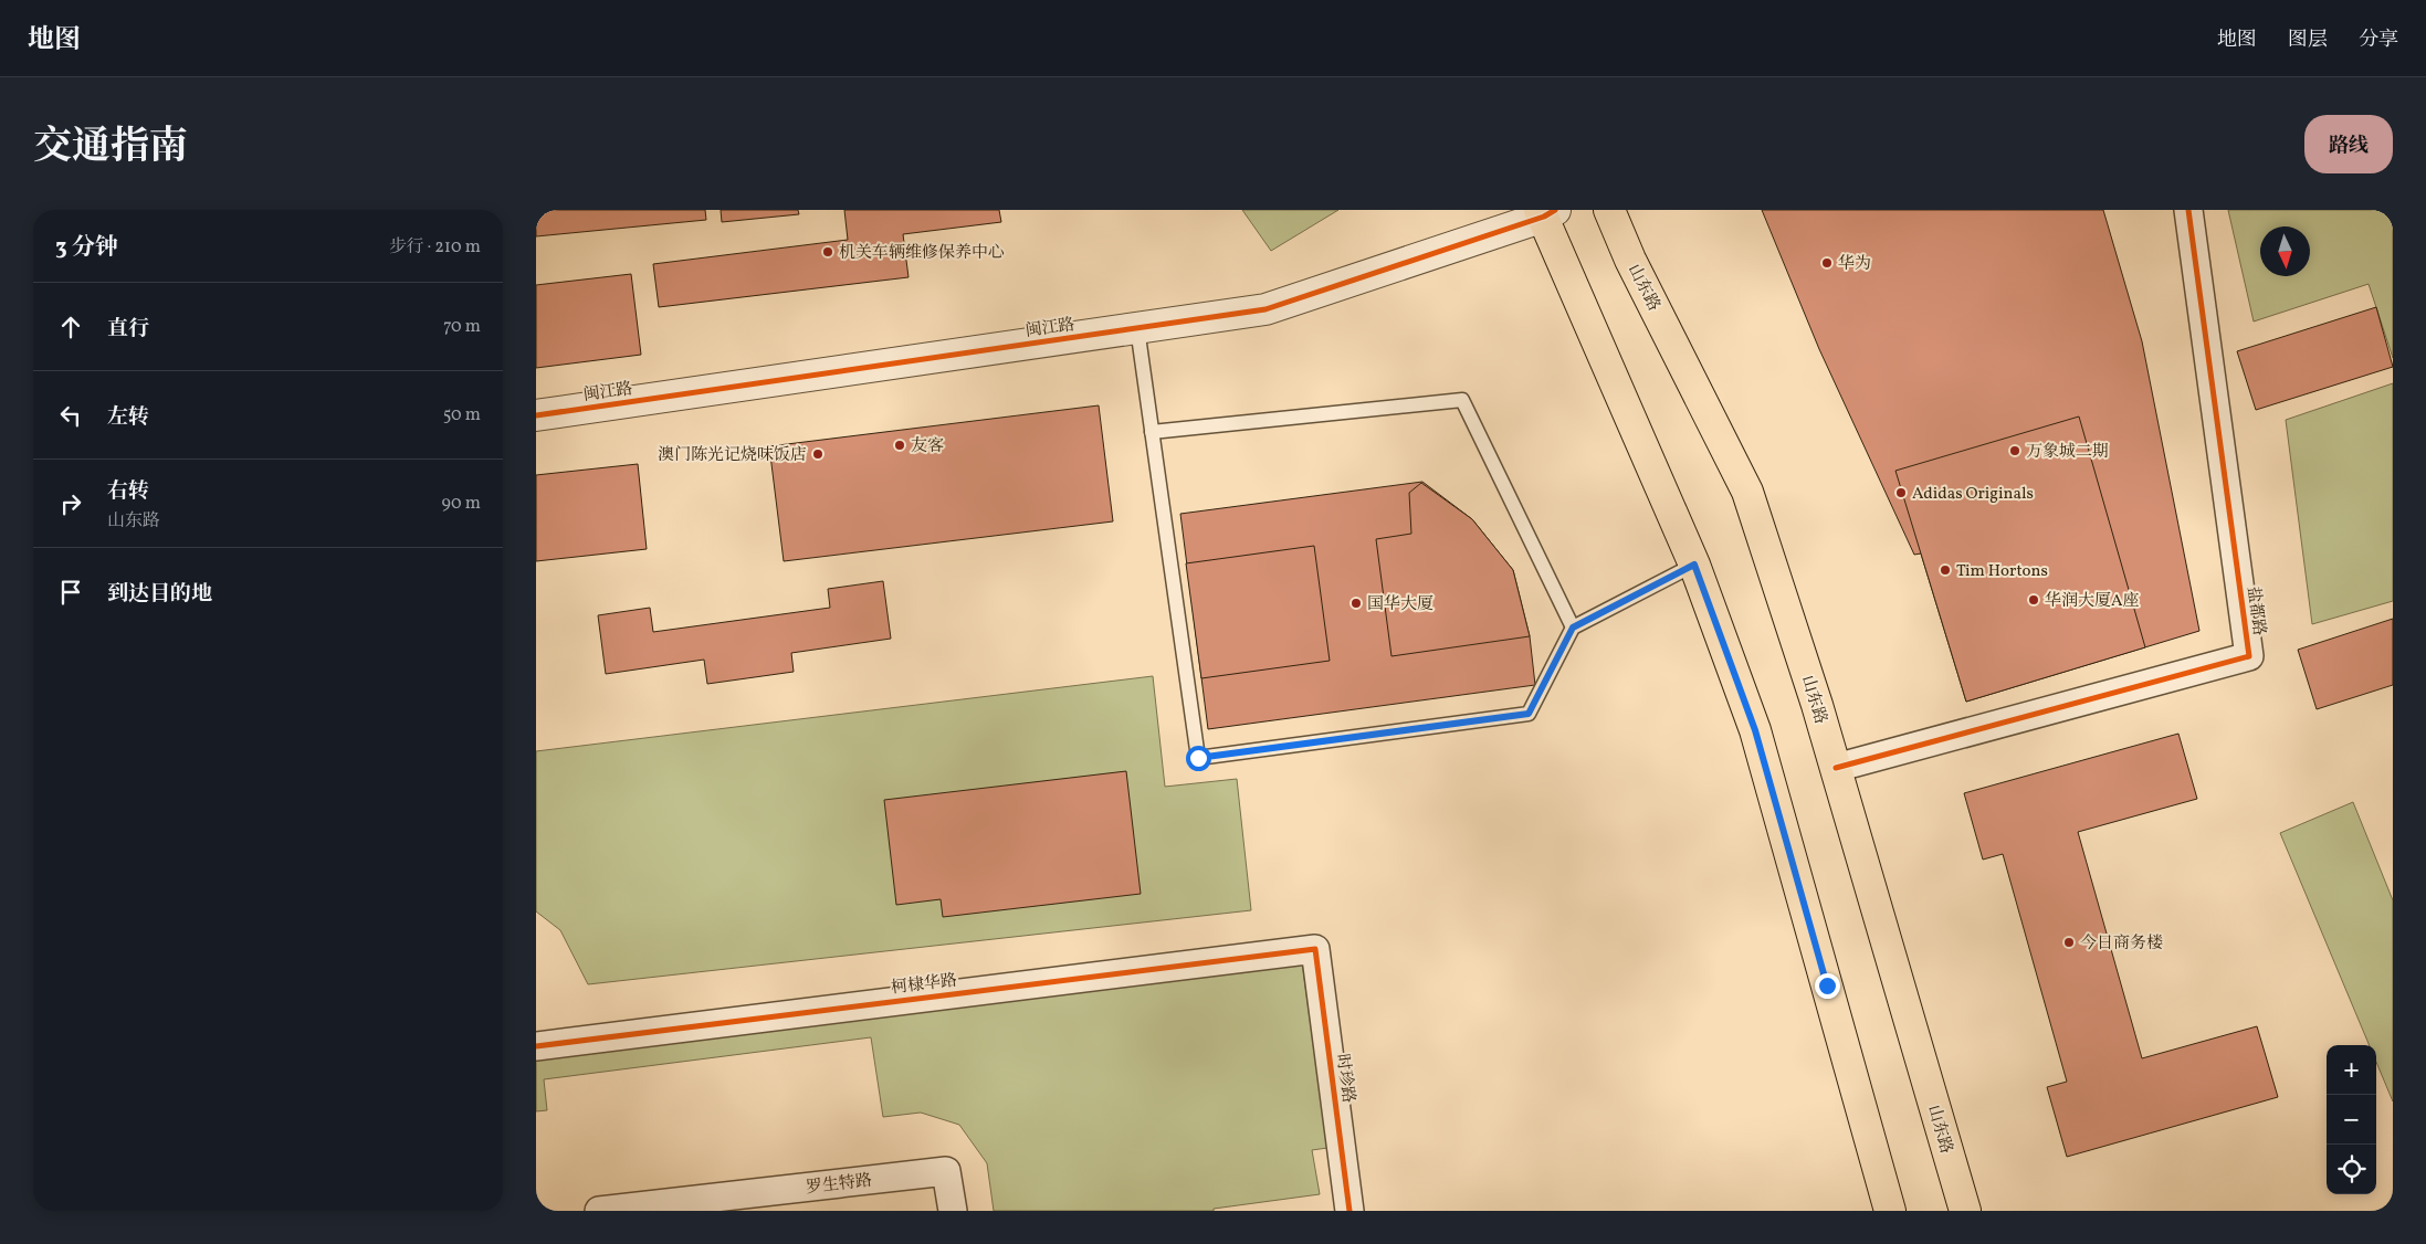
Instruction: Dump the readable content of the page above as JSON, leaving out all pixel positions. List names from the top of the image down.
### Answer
{
  "streets": {
    "main road": ["山东路"],
    "street": [
      "闽江路",
      "盐都路",
      "柯棣华路",
      "时珍路",
      "罗生特路"
    ]
  },
  "crossings": [
    ["山东路", "盐都路"],
    ["柯棣华路", "时珍路"]
  ],
  "places": [
    "机关车辆维修保养中心",
    "华为",
    "友客",
    "万象城二期",
    "澳门陈光记烧味饭店",
    "Adidas Originals",
    "Tim Hortons",
    "华润大厦A座",
    "国华大厦",
    "今日商务楼"
  ],
  "north": "bottom",
  "page": {
    "header": "地图",
    "nav": ["地图", "图层", "分享"],
    "title": "交通指南",
    "buttons": "路线",
    "heading": ["3 分钟", "步行 · 210 m"],
    "list": [
      ["直行", "70 m"],
      ["左转", "50 m"],
      ["右转", "山东路", "90 m"],
      "到达目的地"
    ],
    "map_buttons": ["+", "−"]
  }
}
